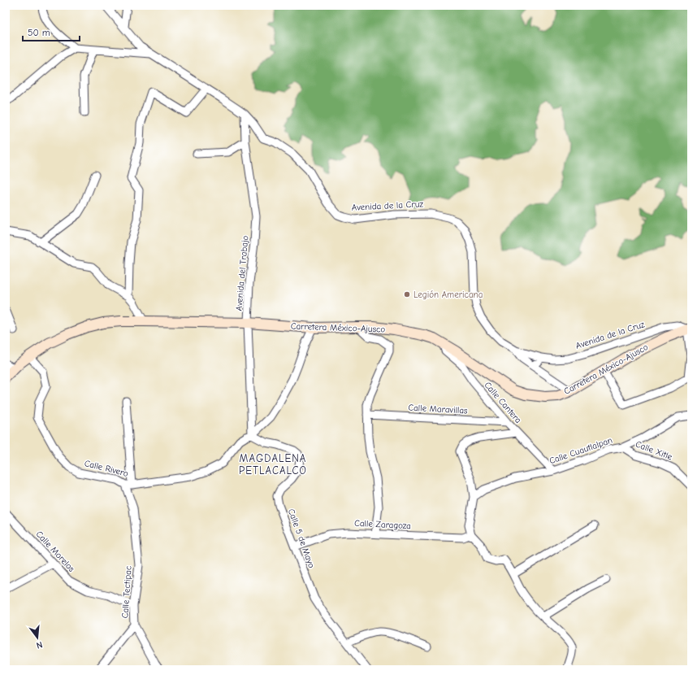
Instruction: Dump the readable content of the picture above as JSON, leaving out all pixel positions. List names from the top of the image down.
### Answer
{
  "streets": {
    "main road": ["Carretera México-Ajusco"],
    "street": [
      "Avenida de la Cruz",
      "Avenida del Trabajo",
      "Calle Cantera",
      "Calle Maravillas",
      "Calle Cuautlalpan",
      "Calle Xitle",
      "Calle Rivero",
      "Calle Zaragoza",
      "Calle 5 de Mayo",
      "Calle Morelos",
      "Calle Tectipac"
    ]
  },
  "crossings": [
    ["Avenida de la Cruz", "Avenida del Trabajo"],
    ["Avenida de la Cruz", "Carretera México-Ajusco"],
    ["Avenida del Trabajo", "Carretera México-Ajusco"],
    ["Avenida del Trabajo", "Calle Rivero"],
    ["Avenida del Trabajo", "Calle 5 de Mayo"],
    ["Carretera México-Ajusco", "Calle Cantera"],
    ["Carretera México-Ajusco", "Calle Rivero"],
    ["Calle Cantera", "Calle Maravillas"],
    ["Calle Cantera", "Calle Cuautlalpan"],
    ["Calle Cuautlalpan", "Calle Xitle"],
    ["Calle Rivero", "Calle 5 de Mayo"],
    ["Calle Rivero", "Calle Tectipac"],
    ["Calle Zaragoza", "Calle 5 de Mayo"],
    ["Calle Morelos", "Calle Tectipac"]
  ],
  "districts": ["MAGDALENA PETLACALCO"],
  "places": ["Legión Americana"],
  "scale_bar": "50 m",
  "north": "bottom"
}
